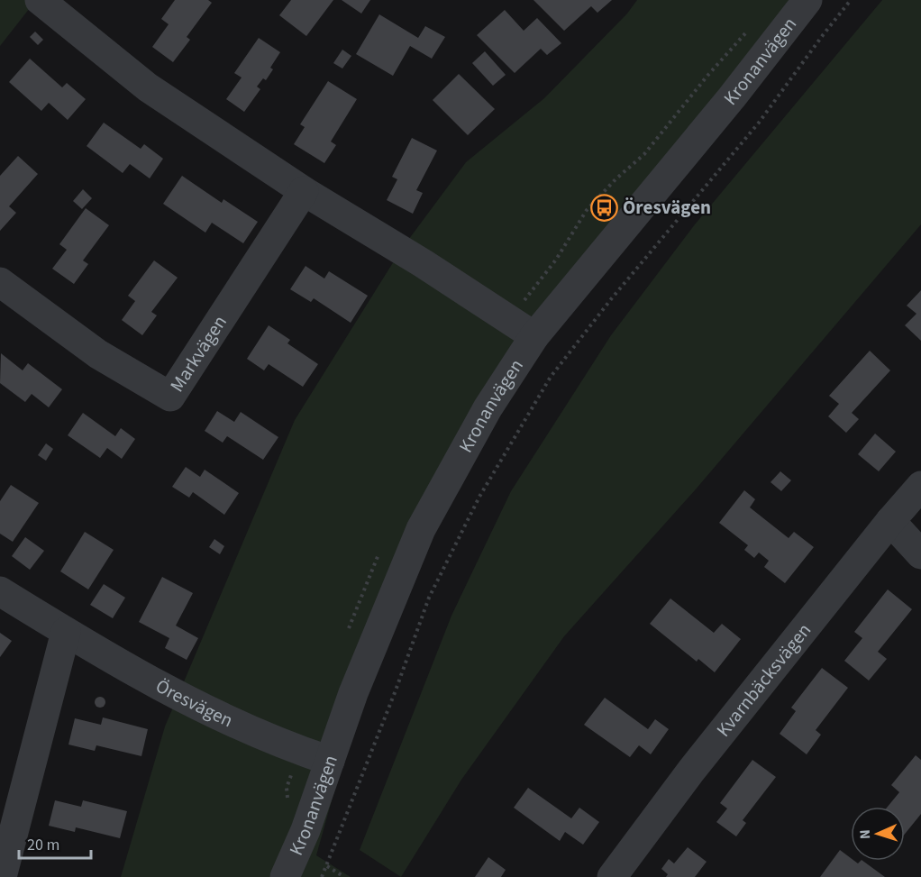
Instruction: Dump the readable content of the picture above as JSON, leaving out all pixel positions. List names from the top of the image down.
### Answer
{
  "streets": {
    "street": [
      "Kronanvägen",
      "Markvägen",
      "Kvarnbäcksvägen",
      "Öresvägen"
    ]
  },
  "crossings": [
    ["Kronanvägen", "Öresvägen"]
  ],
  "places": {
    "bus stop": ["Öresvägen"]
  },
  "scale_bar": "20 m",
  "north": "left"
}
